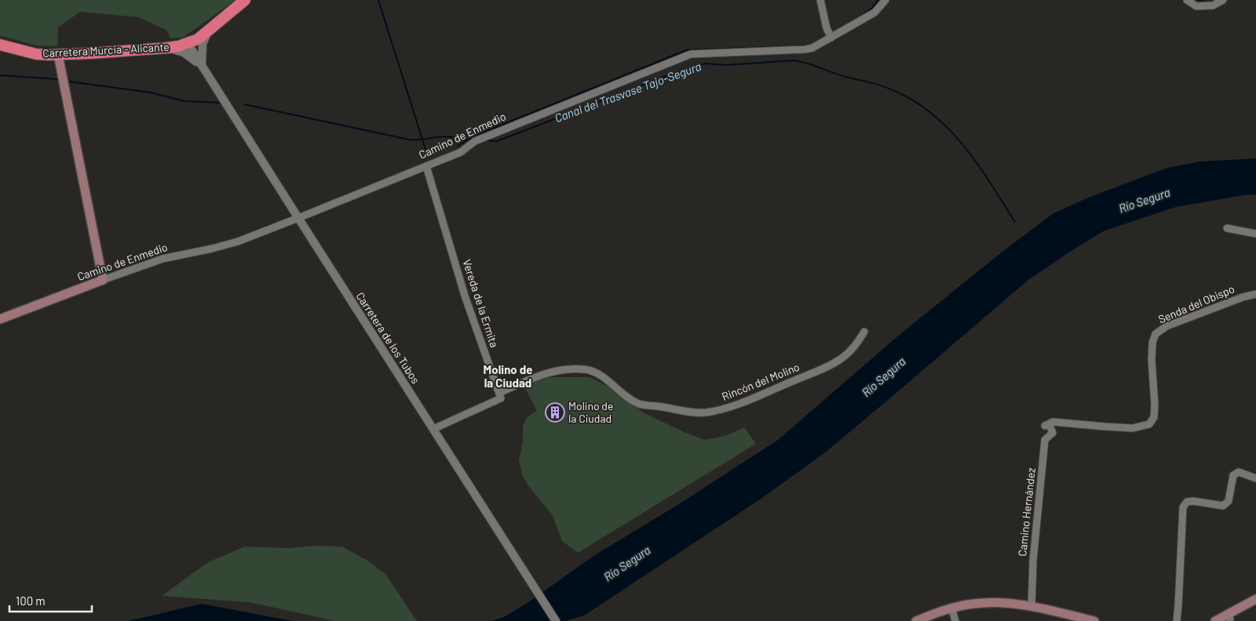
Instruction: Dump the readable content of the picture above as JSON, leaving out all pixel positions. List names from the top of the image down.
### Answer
{
  "streets": {
    "highway": ["Carretera Murcia - Alicante"],
    "main road": ["Camino de Enmedio"],
    "street": [
      "Vereda de la Ermita",
      "Senda del Obispo",
      "Carretera de los Tubos",
      "Rincón del Molino",
      "Camino Hernández"
    ]
  },
  "crossings": [
    ["Carretera Murcia - Alicante", "Carretera de los Tubos"],
    ["Camino de Enmedio", "Vereda de la Ermita"],
    ["Camino de Enmedio", "Carretera de los Tubos"],
    ["Vereda de la Ermita", "Rincón del Molino"],
    ["Senda del Obispo", "Camino Hernández"]
  ],
  "districts": ["Molino de la Ciudad"],
  "water": ["Canal del Trasvase Tajo-Segura", "Río Segura"],
  "places": {
    "building": ["Molino de la Ciudad"]
  },
  "scale_bar": "100 m"
}
